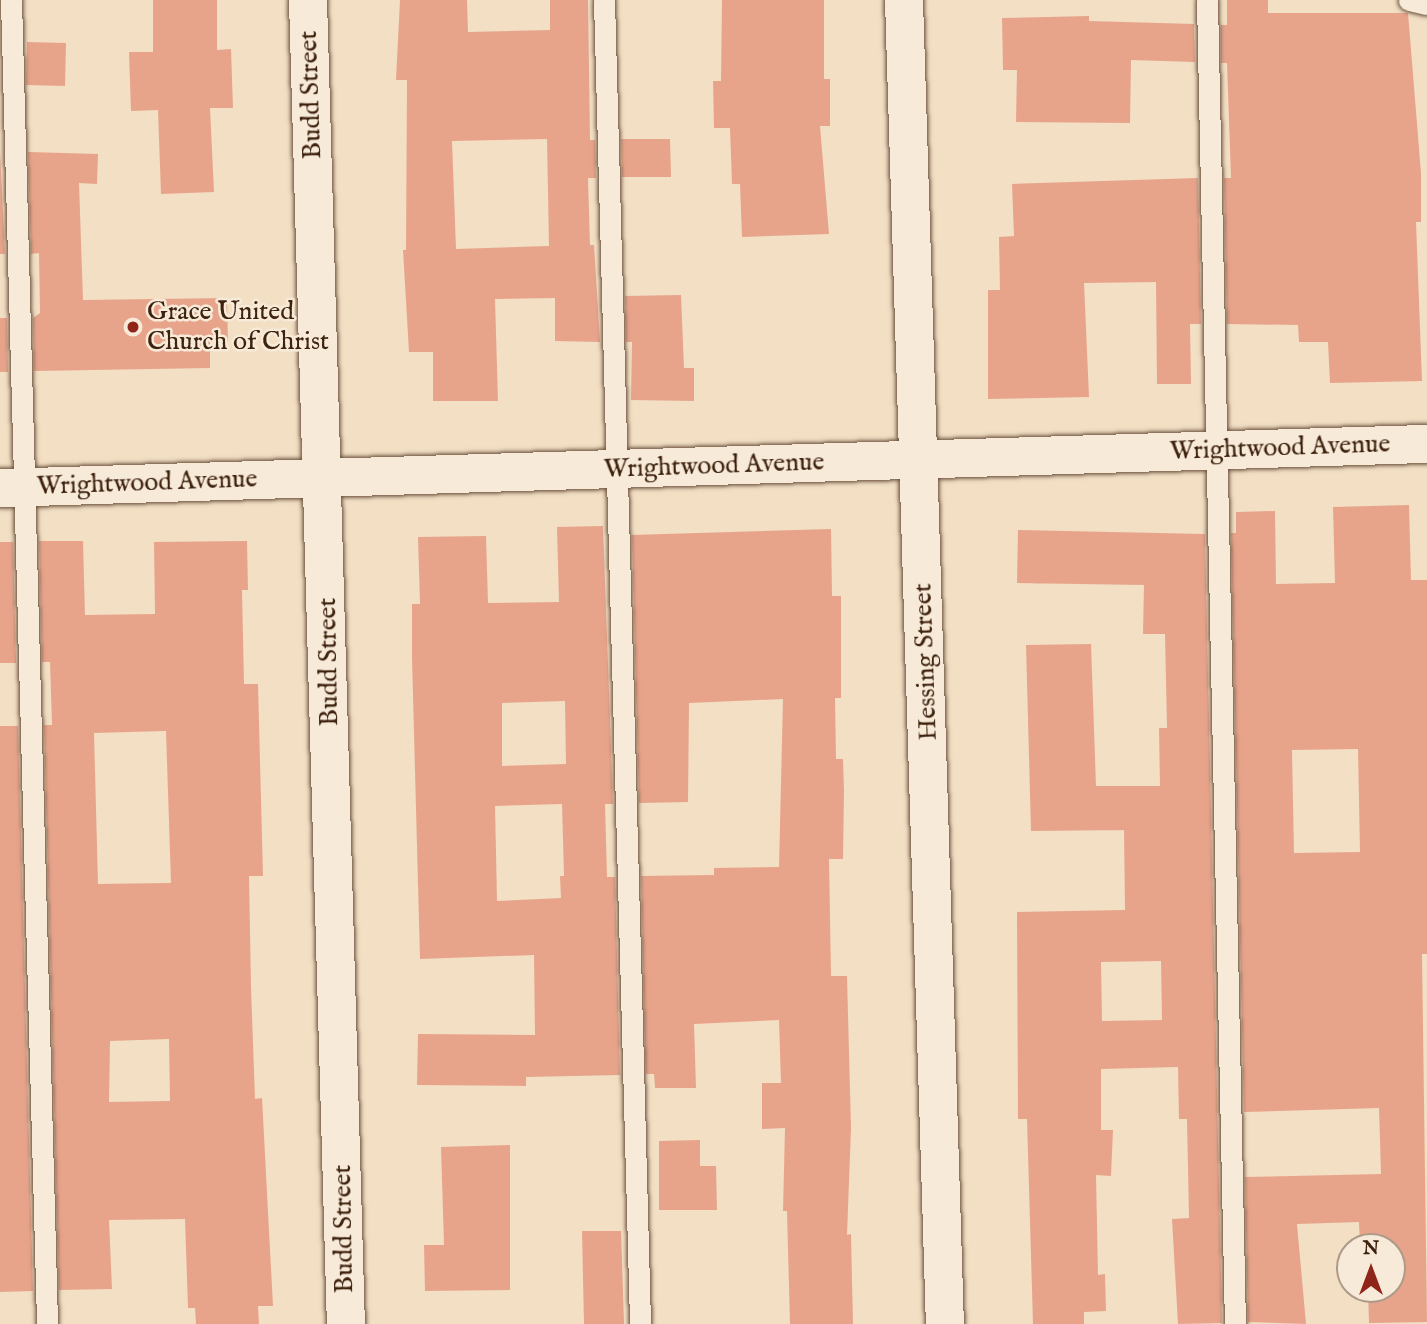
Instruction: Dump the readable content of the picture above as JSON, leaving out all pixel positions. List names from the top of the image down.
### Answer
{
  "streets": {
    "street": ["Budd Street", "Wrightwood Avenue", "Hessing Street"]
  },
  "crossings": [
    ["Budd Street", "Wrightwood Avenue"],
    ["Wrightwood Avenue", "Hessing Street"]
  ],
  "places": ["Grace United Church of Christ"],
  "north": "top"
}
